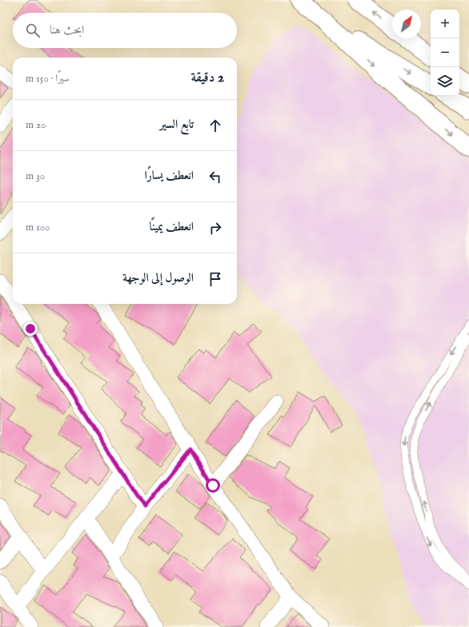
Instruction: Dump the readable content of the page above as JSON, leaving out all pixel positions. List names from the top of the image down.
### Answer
{
  "north": "top right",
  "page": {
    "map_buttons": ["+", "−"],
    "search": "ابحث هنا",
    "heading": ["2 دقيقة", "سيرًا · 150 m"],
    "list": [
      ["تابع السير", "20 m"],
      ["انعطف يسارًا", "30 m"],
      ["انعطف يمينًا", "100 m"],
      "الوصول إلى الوجهة"
    ]
  }
}
